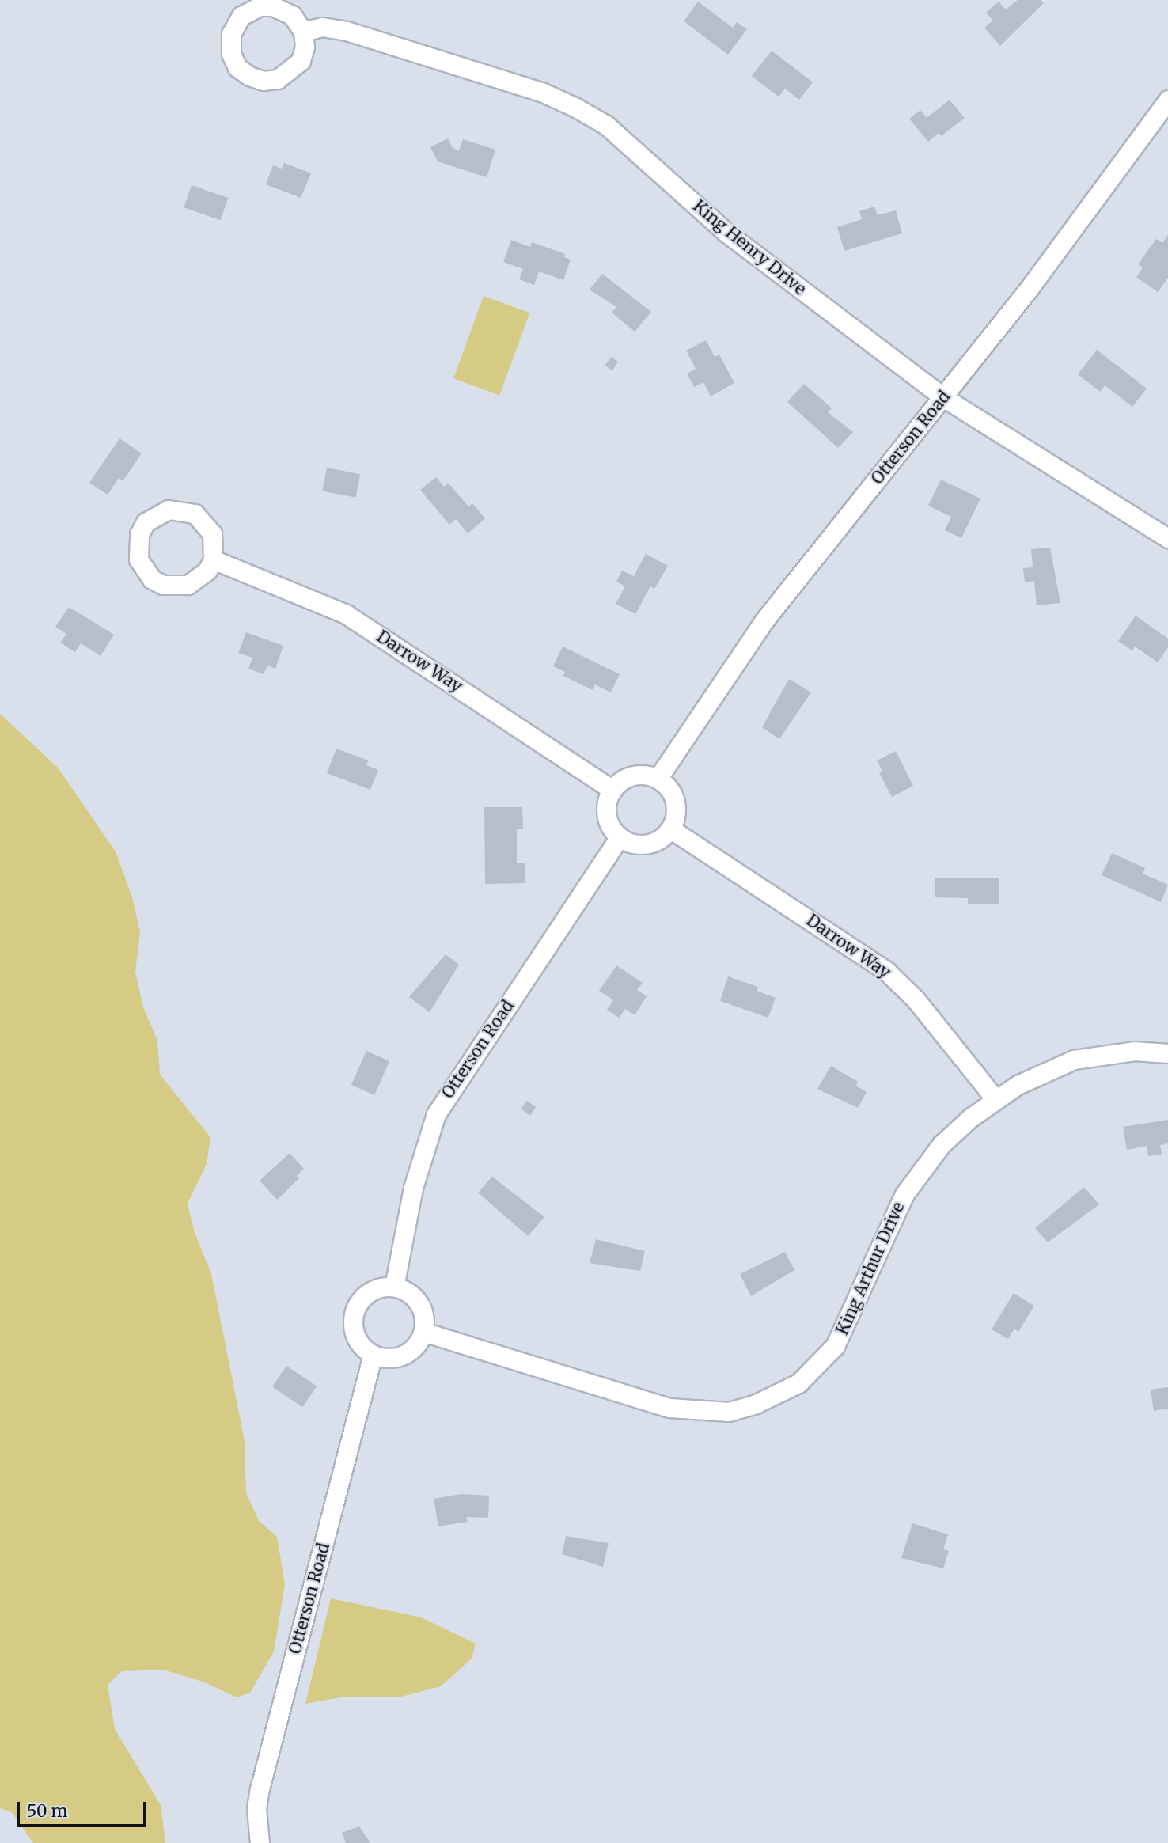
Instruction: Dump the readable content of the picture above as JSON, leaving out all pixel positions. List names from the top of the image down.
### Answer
{
  "streets": {
    "street": [
      "King Henry Drive",
      "Otterson Road",
      "Darrow Way",
      "King Arthur Drive"
    ]
  },
  "crossings": [
    ["King Henry Drive", "Otterson Road"],
    ["Otterson Road", "Darrow Way"],
    ["Otterson Road", "King Arthur Drive"],
    ["Darrow Way", "King Arthur Drive"]
  ],
  "scale_bar": "50 m"
}
